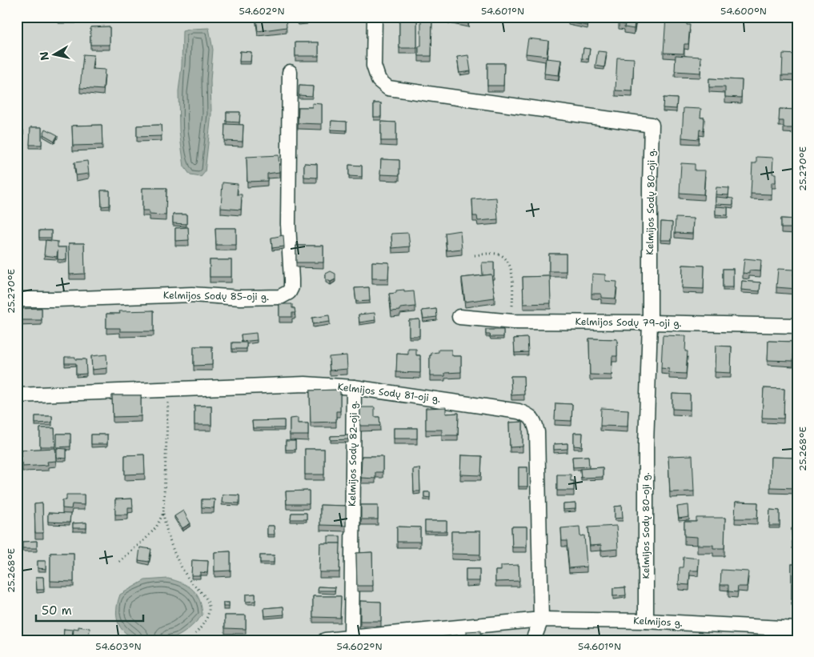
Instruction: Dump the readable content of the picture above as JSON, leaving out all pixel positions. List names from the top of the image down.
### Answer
{
  "streets": {
    "street": [
      "Kelmijos Sodų 80-oji g.",
      "Kelmijos Sodų 85-oji g.",
      "Kelmijos Sodų 79-oji g.",
      "Kelmijos Sodų 81-oji g.",
      "Kelmijos Sodų 82-oji g.",
      "Kelmijos g."
    ]
  },
  "crossings": [
    ["Kelmijos Sodų 80-oji g.", "Kelmijos Sodų 79-oji g."],
    ["Kelmijos Sodų 80-oji g.", "Kelmijos g."],
    ["Kelmijos Sodų 81-oji g.", "Kelmijos Sodų 82-oji g."],
    ["Kelmijos Sodų 81-oji g.", "Kelmijos g."],
    ["Kelmijos Sodų 82-oji g.", "Kelmijos g."]
  ],
  "scale_bar": "50 m",
  "north": "left",
  "coordinates": [
    "54.602°N",
    "54.601°N",
    "54.600°N",
    "25.270°E",
    "25.268°E",
    "54.603°N"
  ]
}
